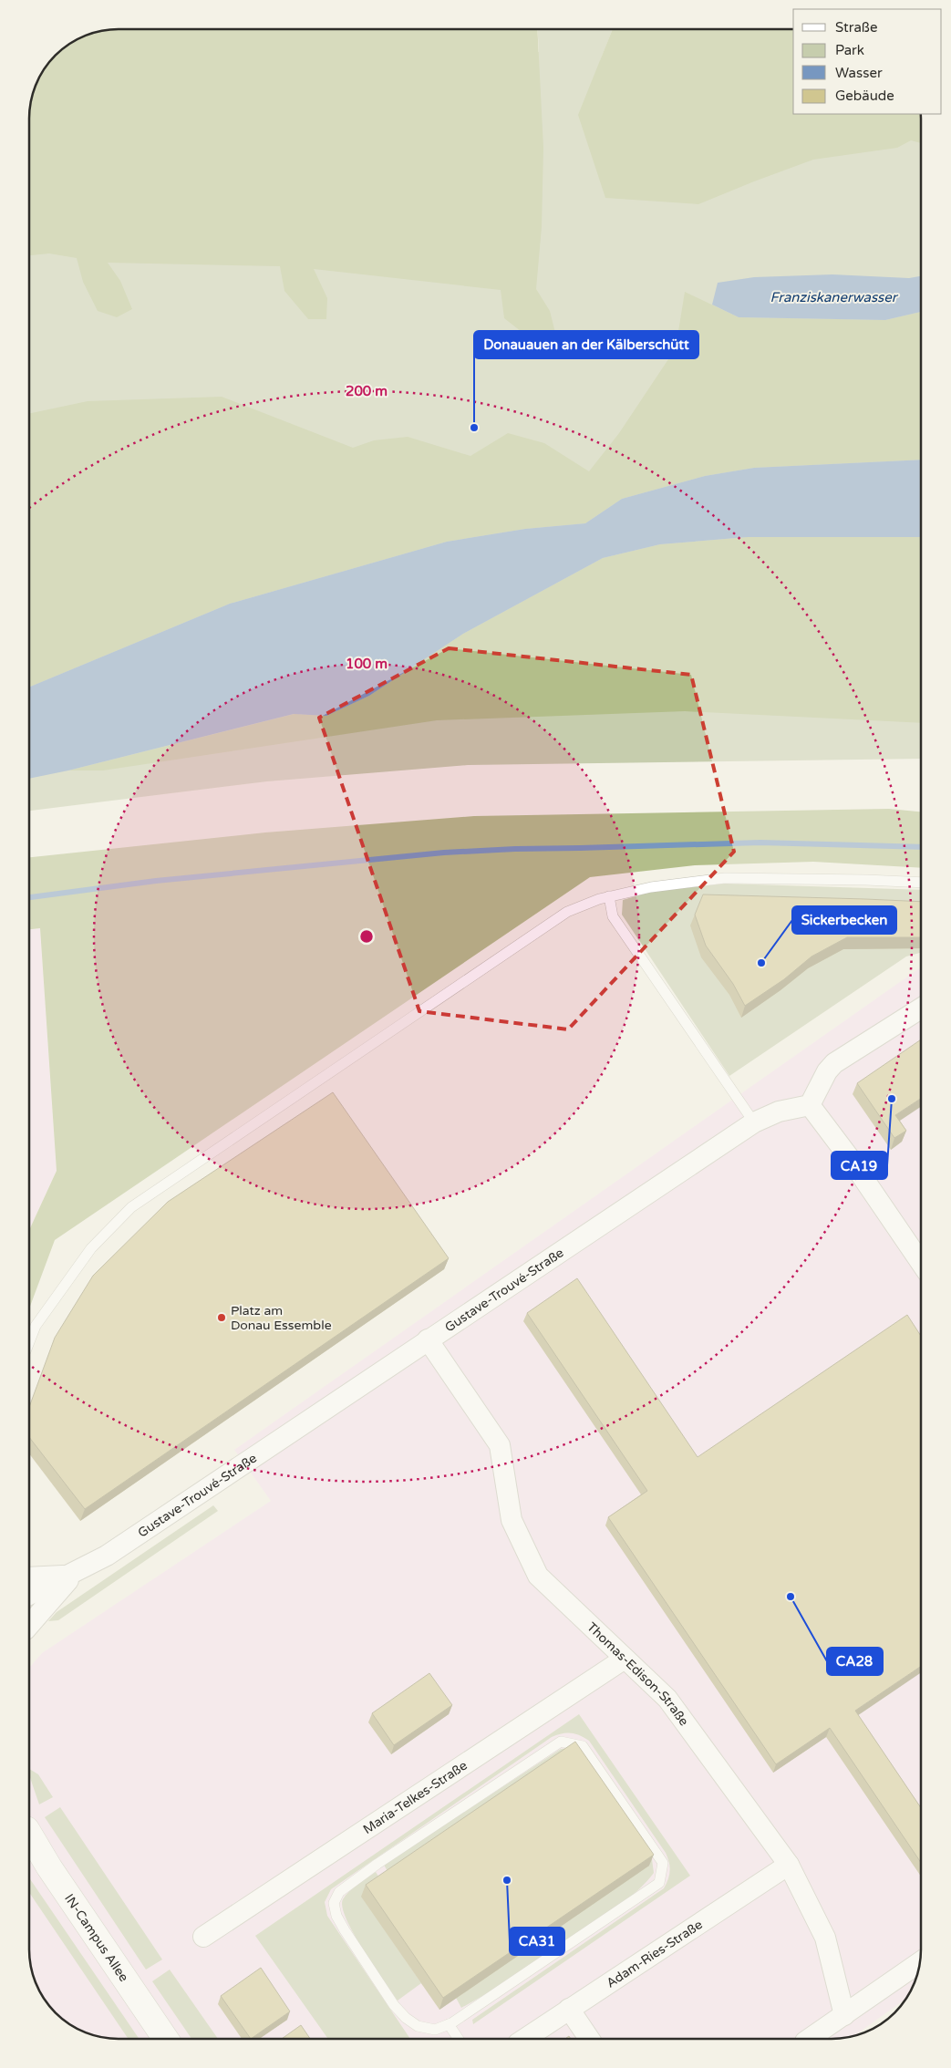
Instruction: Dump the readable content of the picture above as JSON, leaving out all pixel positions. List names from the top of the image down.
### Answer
{
  "streets": {
    "street": [
      "Gustave-Trouvé-Straße",
      "Thomas-Edison-Straße",
      "Maria-Telkes-Straße",
      "IN-Campus Allee",
      "Adam-Ries-Straße"
    ]
  },
  "crossings": [
    ["Gustave-Trouvé-Straße", "Thomas-Edison-Straße"],
    ["Thomas-Edison-Straße", "Maria-Telkes-Straße"],
    ["Thomas-Edison-Straße", "Adam-Ries-Straße"]
  ],
  "water": ["Franziskanerwasser"],
  "places": [
    "Donauauen an der Kälberschütt",
    "Sickerbecken",
    "CA19",
    "Platz am Donau Essemble",
    "CA28",
    "CA31"
  ],
  "legend": [
    "Straße",
    "Park",
    "Wasser",
    "Gebäude"
  ],
  "rings": ["200 m", "100 m"]
}
